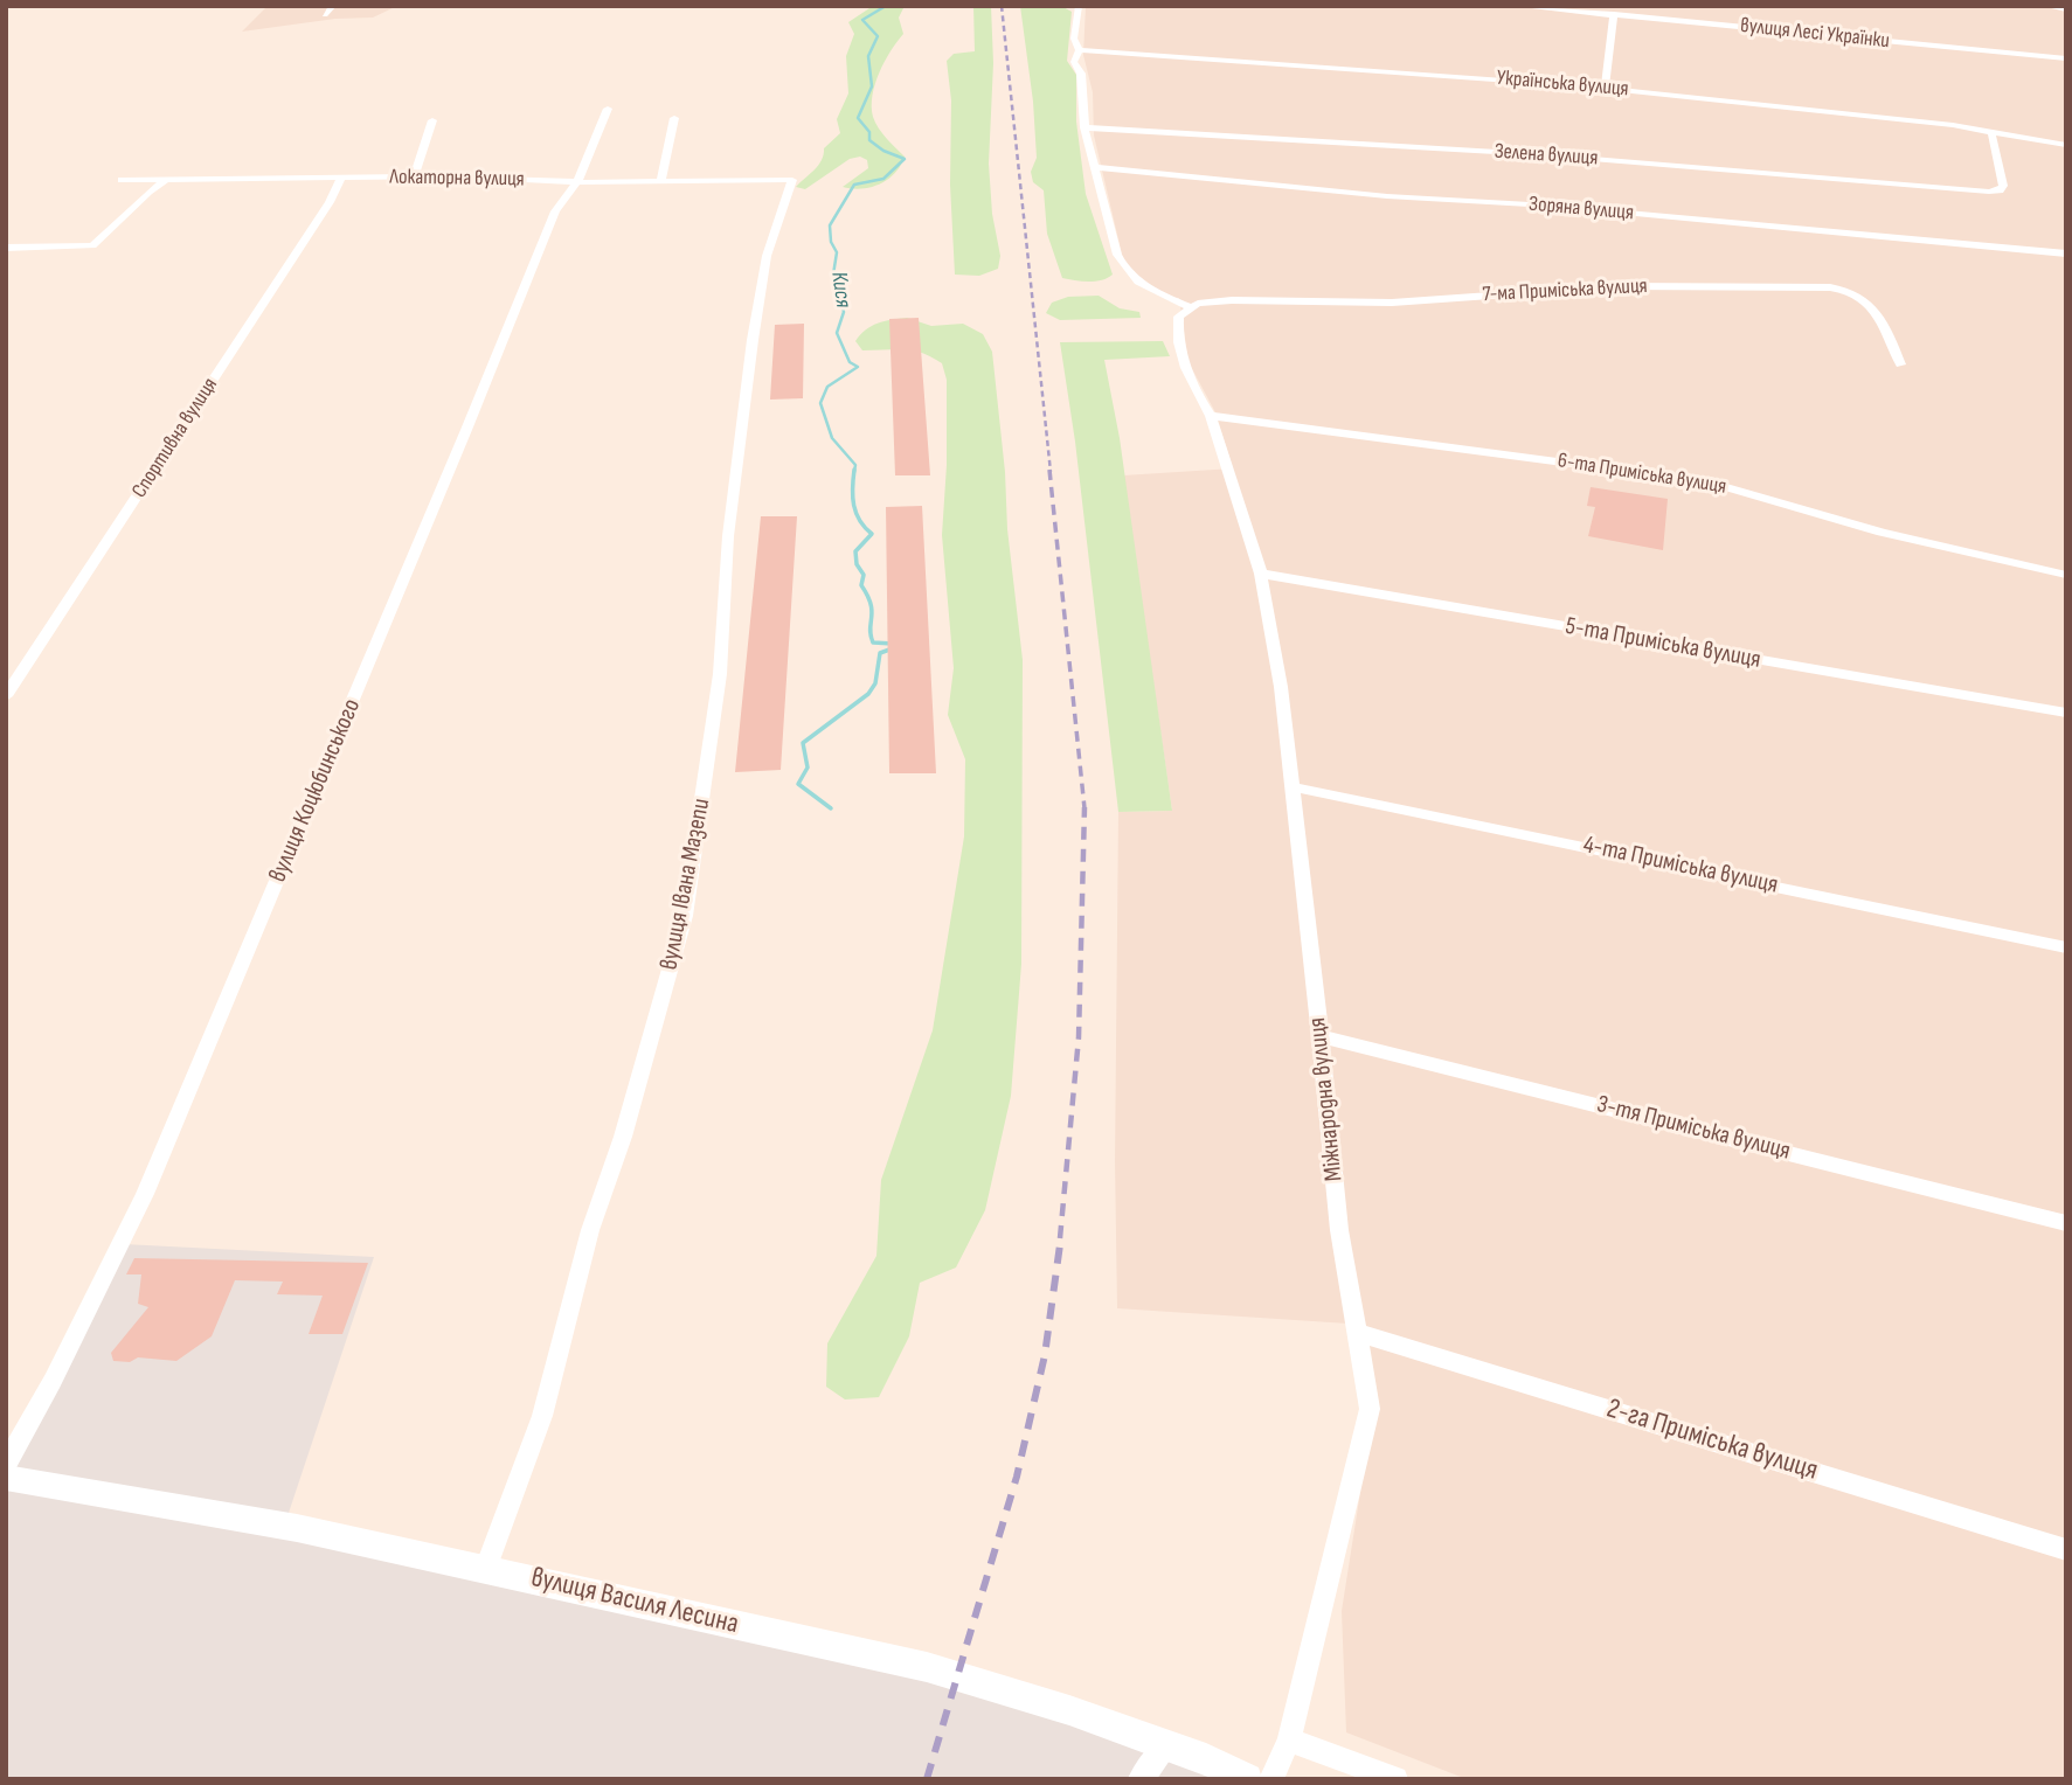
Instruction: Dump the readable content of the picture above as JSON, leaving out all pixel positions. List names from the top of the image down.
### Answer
{
  "streets": {
    "street": [
      "вулиця Лесі Українки",
      "Українська вулиця",
      "Зелена вулиця",
      "Локаторна вулиця",
      "Зоряна вулиця",
      "7-ма Приміська вулиця",
      "Спортивна вулиця",
      "6-та Приміська вулиця",
      "5-та Приміська вулиця",
      "вулиця Коцюбинського",
      "4-та Приміська вулиця",
      "вулиця Івана Мазепи",
      "Міжнародна вулиця",
      "3-тя Приміська вулиця",
      "2-га Приміська вулиця",
      "вулиця Василя Лесина"
    ]
  },
  "crossings": [
    ["Українська вулиця", "Зелена вулиця"],
    ["Локаторна вулиця", "Спортивна вулиця"],
    ["Локаторна вулиця", "вулиця Коцюбинського"],
    ["Локаторна вулиця", "вулиця Івана Мазепи"],
    ["7-ма Приміська вулиця", "Міжнародна вулиця"],
    ["6-та Приміська вулиця", "Міжнародна вулиця"],
    ["5-та Приміська вулиця", "Міжнародна вулиця"],
    ["4-та Приміська вулиця", "Міжнародна вулиця"],
    ["вулиця Івана Мазепи", "вулиця Василя Лесина"],
    ["Міжнародна вулиця", "3-тя Приміська вулиця"],
    ["Міжнародна вулиця", "2-га Приміська вулиця"]
  ],
  "water": ["Кися"]
}
